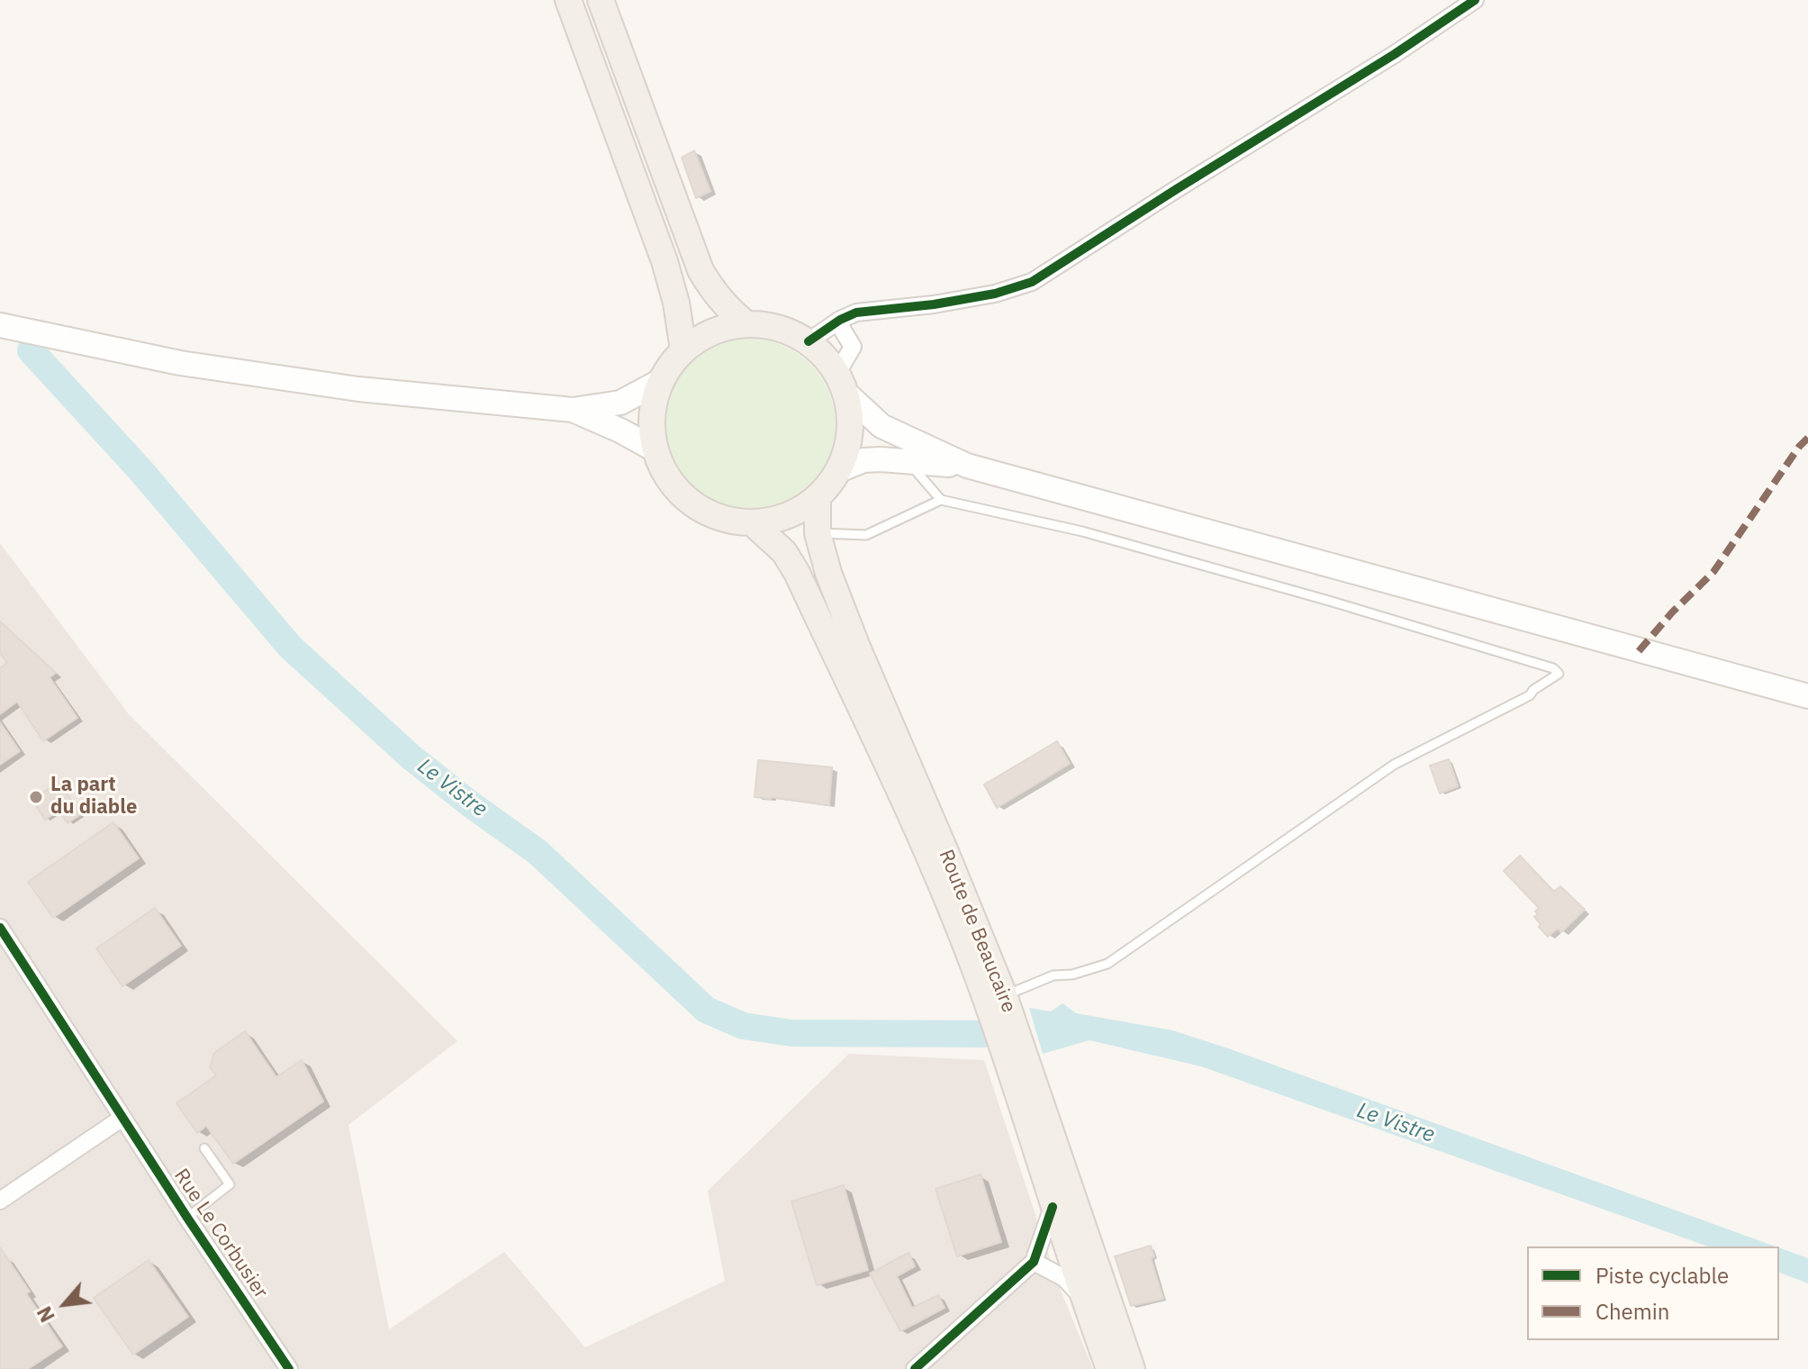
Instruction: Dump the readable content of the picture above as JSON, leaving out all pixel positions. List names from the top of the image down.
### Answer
{
  "streets": {
    "main road": ["Route de Beaucaire"],
    "street": ["Rue Le Corbusier"]
  },
  "water": ["Le Vistre"],
  "places": ["La part du diable"],
  "legend": ["Piste cyclable", "Chemin"],
  "north": "bottom left"
}
